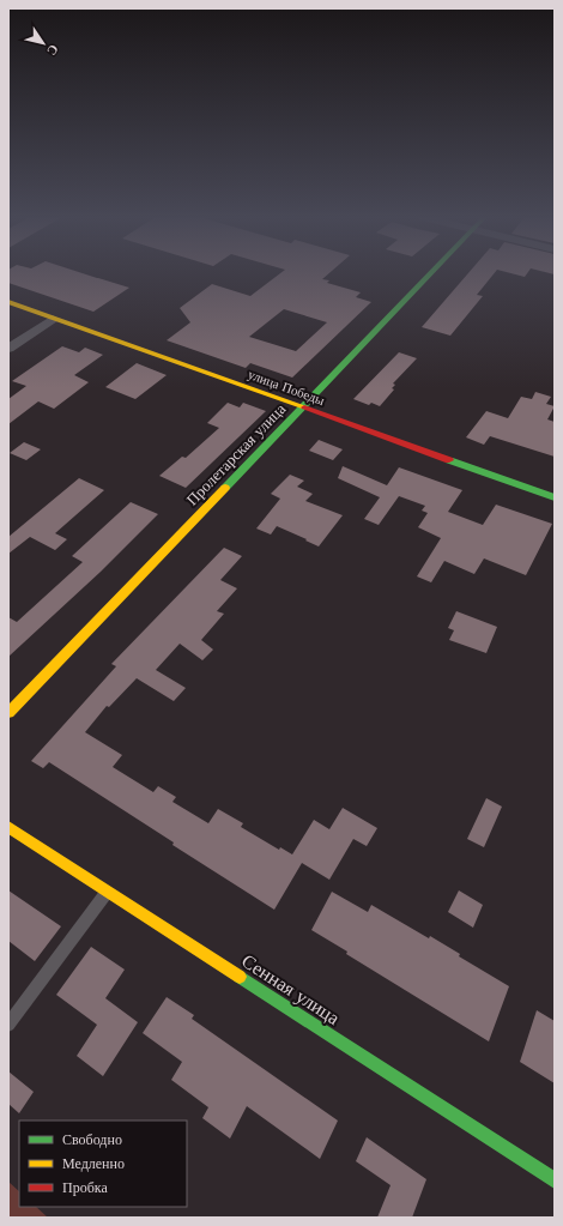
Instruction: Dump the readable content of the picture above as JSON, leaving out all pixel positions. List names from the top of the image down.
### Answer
{
  "streets": {
    "street": ["улица Победы", "Пролетарская улица", "Сенная улица"]
  },
  "crossings": [
    ["улица Победы", "Пролетарская улица"]
  ],
  "legend": ["Свободно", "Медленно", "Пробка"],
  "north": "bottom right"
}
